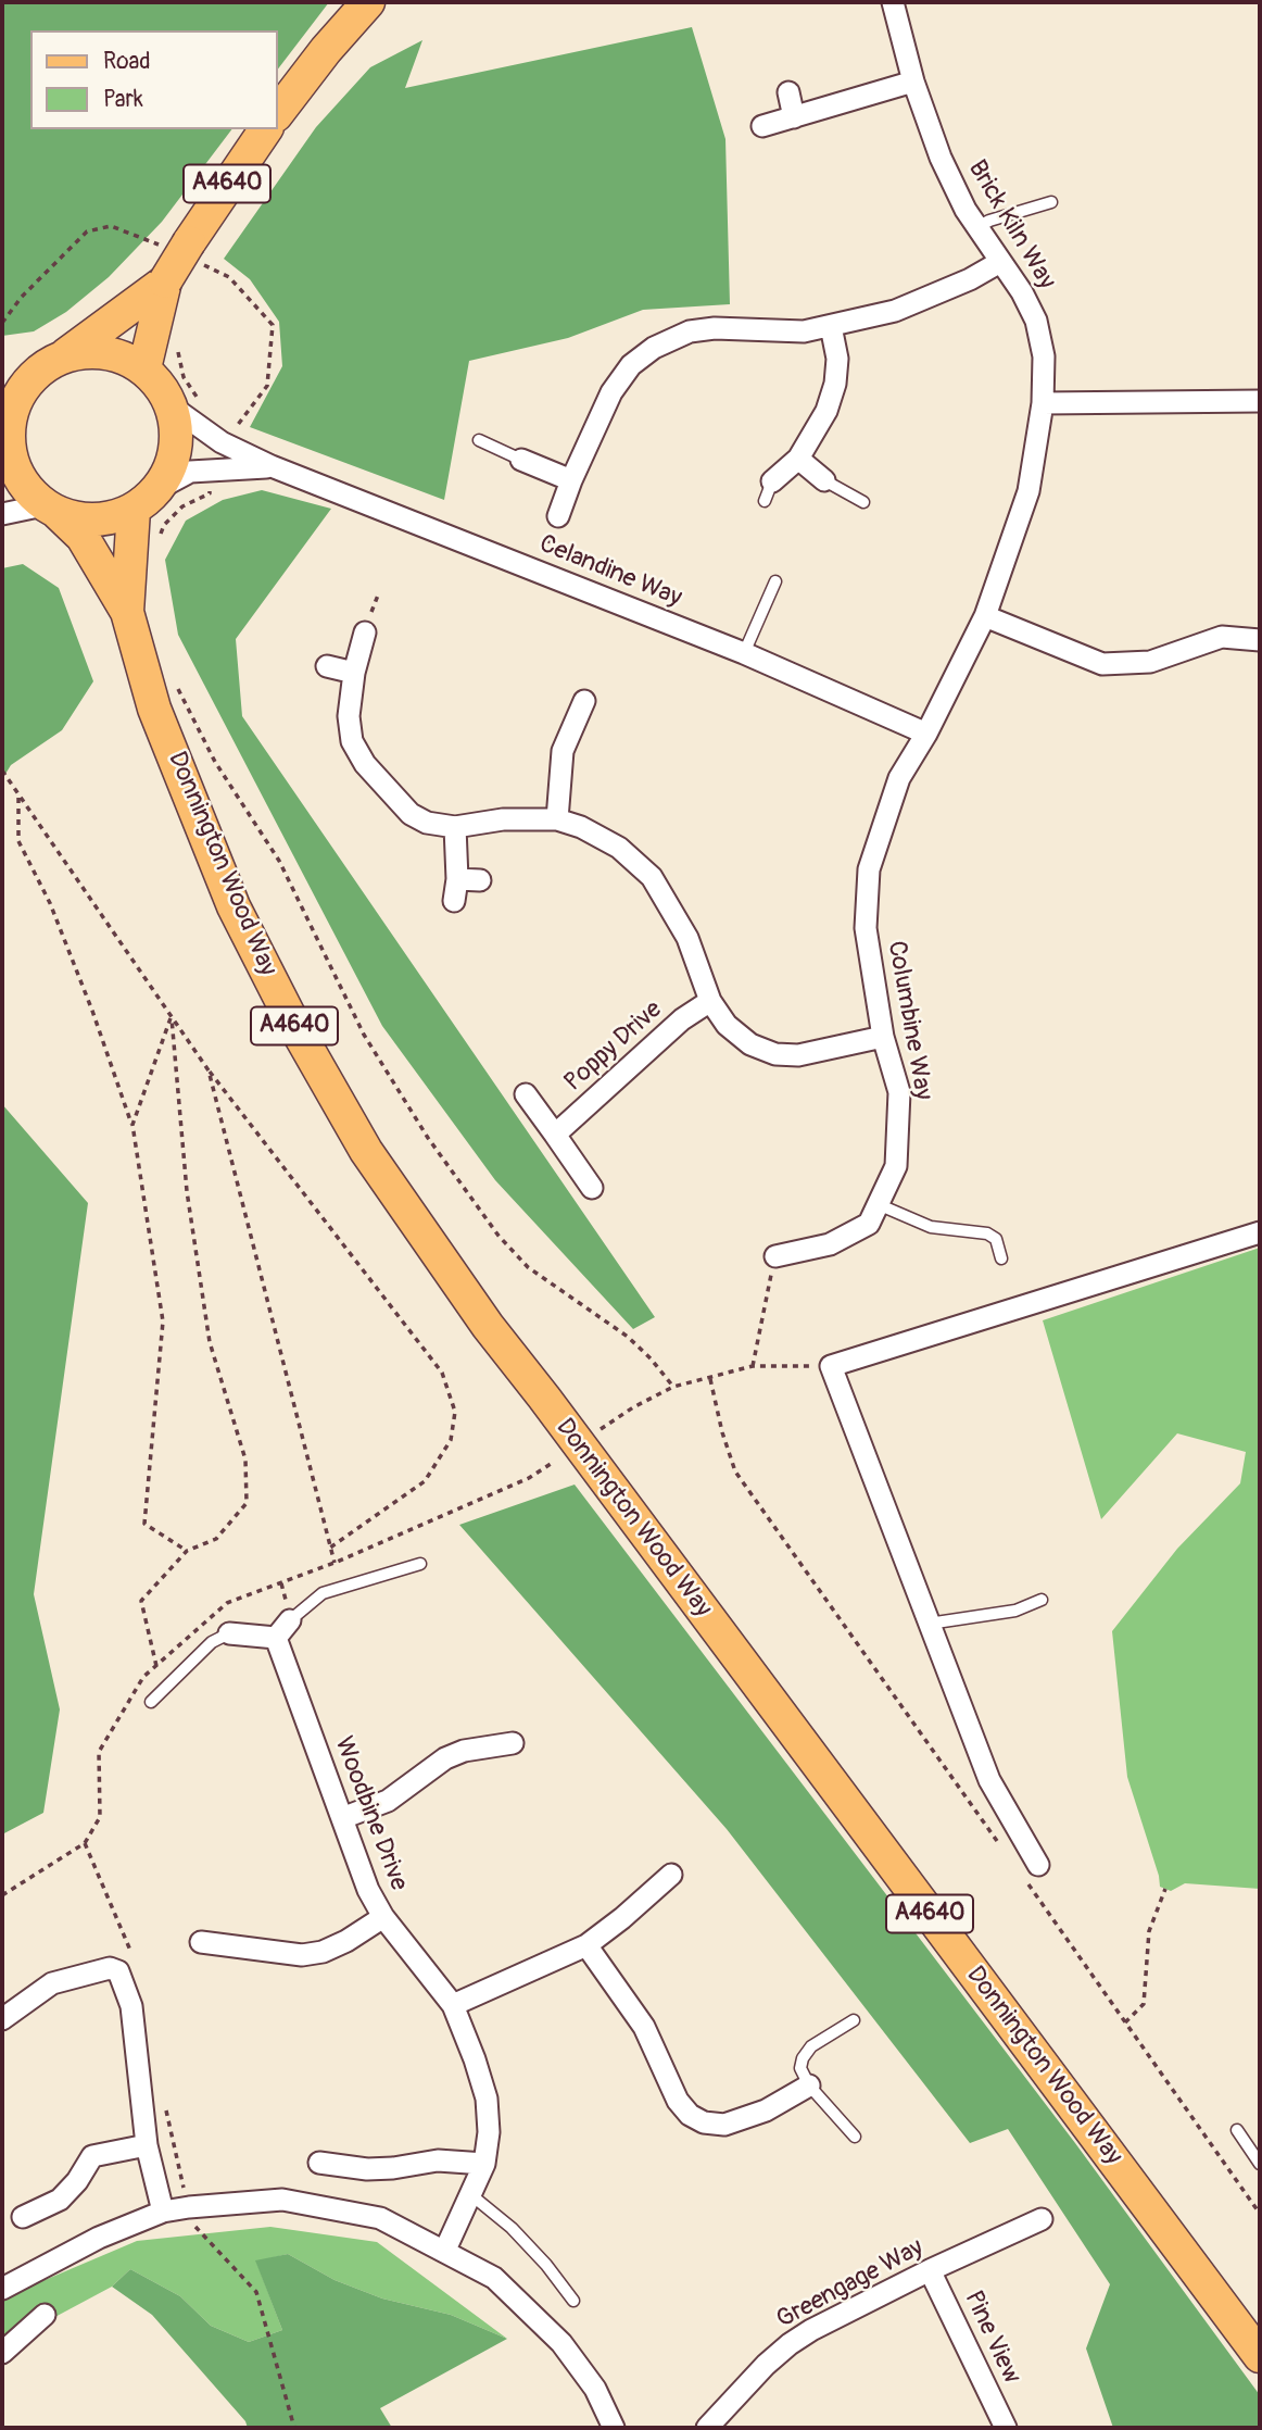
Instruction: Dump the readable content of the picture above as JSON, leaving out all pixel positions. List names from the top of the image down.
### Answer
{
  "streets": {
    "main road": ["A4640", "Donnington Wood Way"],
    "street": [
      "Brick Kiln Way",
      "Celandine Way",
      "Columbine Way",
      "Poppy Drive",
      "Woodbine Drive",
      "Greengage Way",
      "Pine View"
    ]
  },
  "crossings": [
    ["A4640", "Celandine Way"],
    ["A4640", "Donnington Wood Way"],
    ["Brick Kiln Way", "Celandine Way"],
    ["Brick Kiln Way", "Columbine Way"],
    ["Celandine Way", "Donnington Wood Way"],
    ["Celandine Way", "Columbine Way"],
    ["Greengage Way", "Pine View"]
  ],
  "legend": ["Road", "Park"]
}
